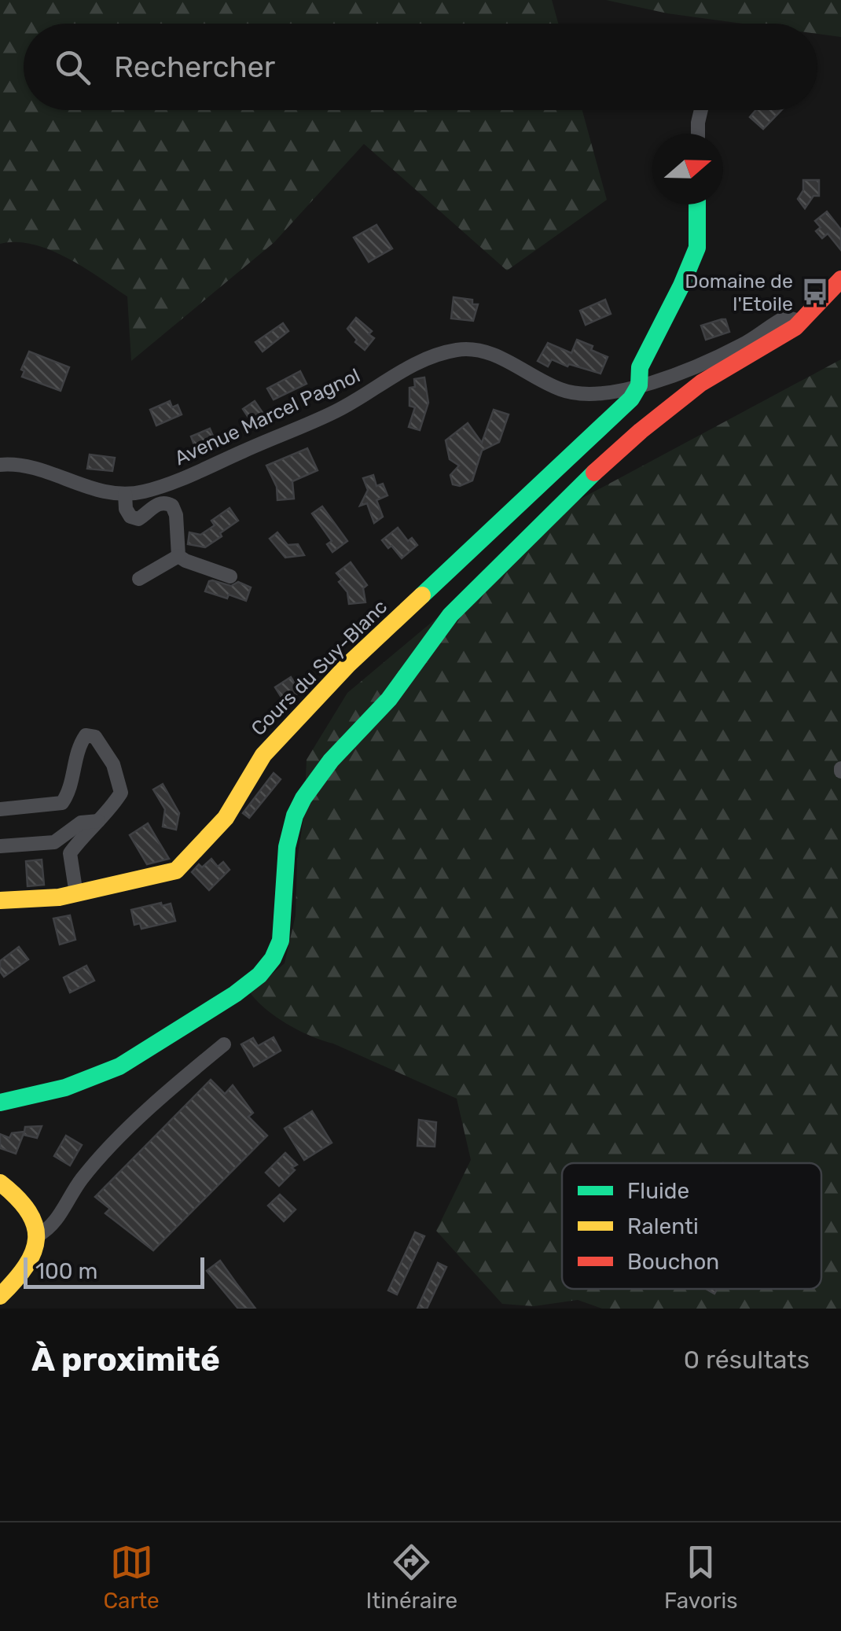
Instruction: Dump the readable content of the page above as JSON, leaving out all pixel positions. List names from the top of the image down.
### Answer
{
  "streets": {
    "main road": ["Cours du Suy-Blanc"],
    "street": ["Avenue Marcel Pagnol"]
  },
  "crossings": [
    ["Avenue Marcel Pagnol", "Cours du Suy-Blanc"]
  ],
  "places": {
    "bus stop": ["Domaine de l'Etoile"]
  },
  "legend": ["Fluide", "Ralenti", "Bouchon"],
  "scale_bar": "100 m",
  "north": "right",
  "page": {
    "search": "Rechercher",
    "scale": "100 m",
    "heading": ["À proximité", "0 résultats"],
    "nav": ["Carte", "Itinéraire", "Favoris"]
  }
}
